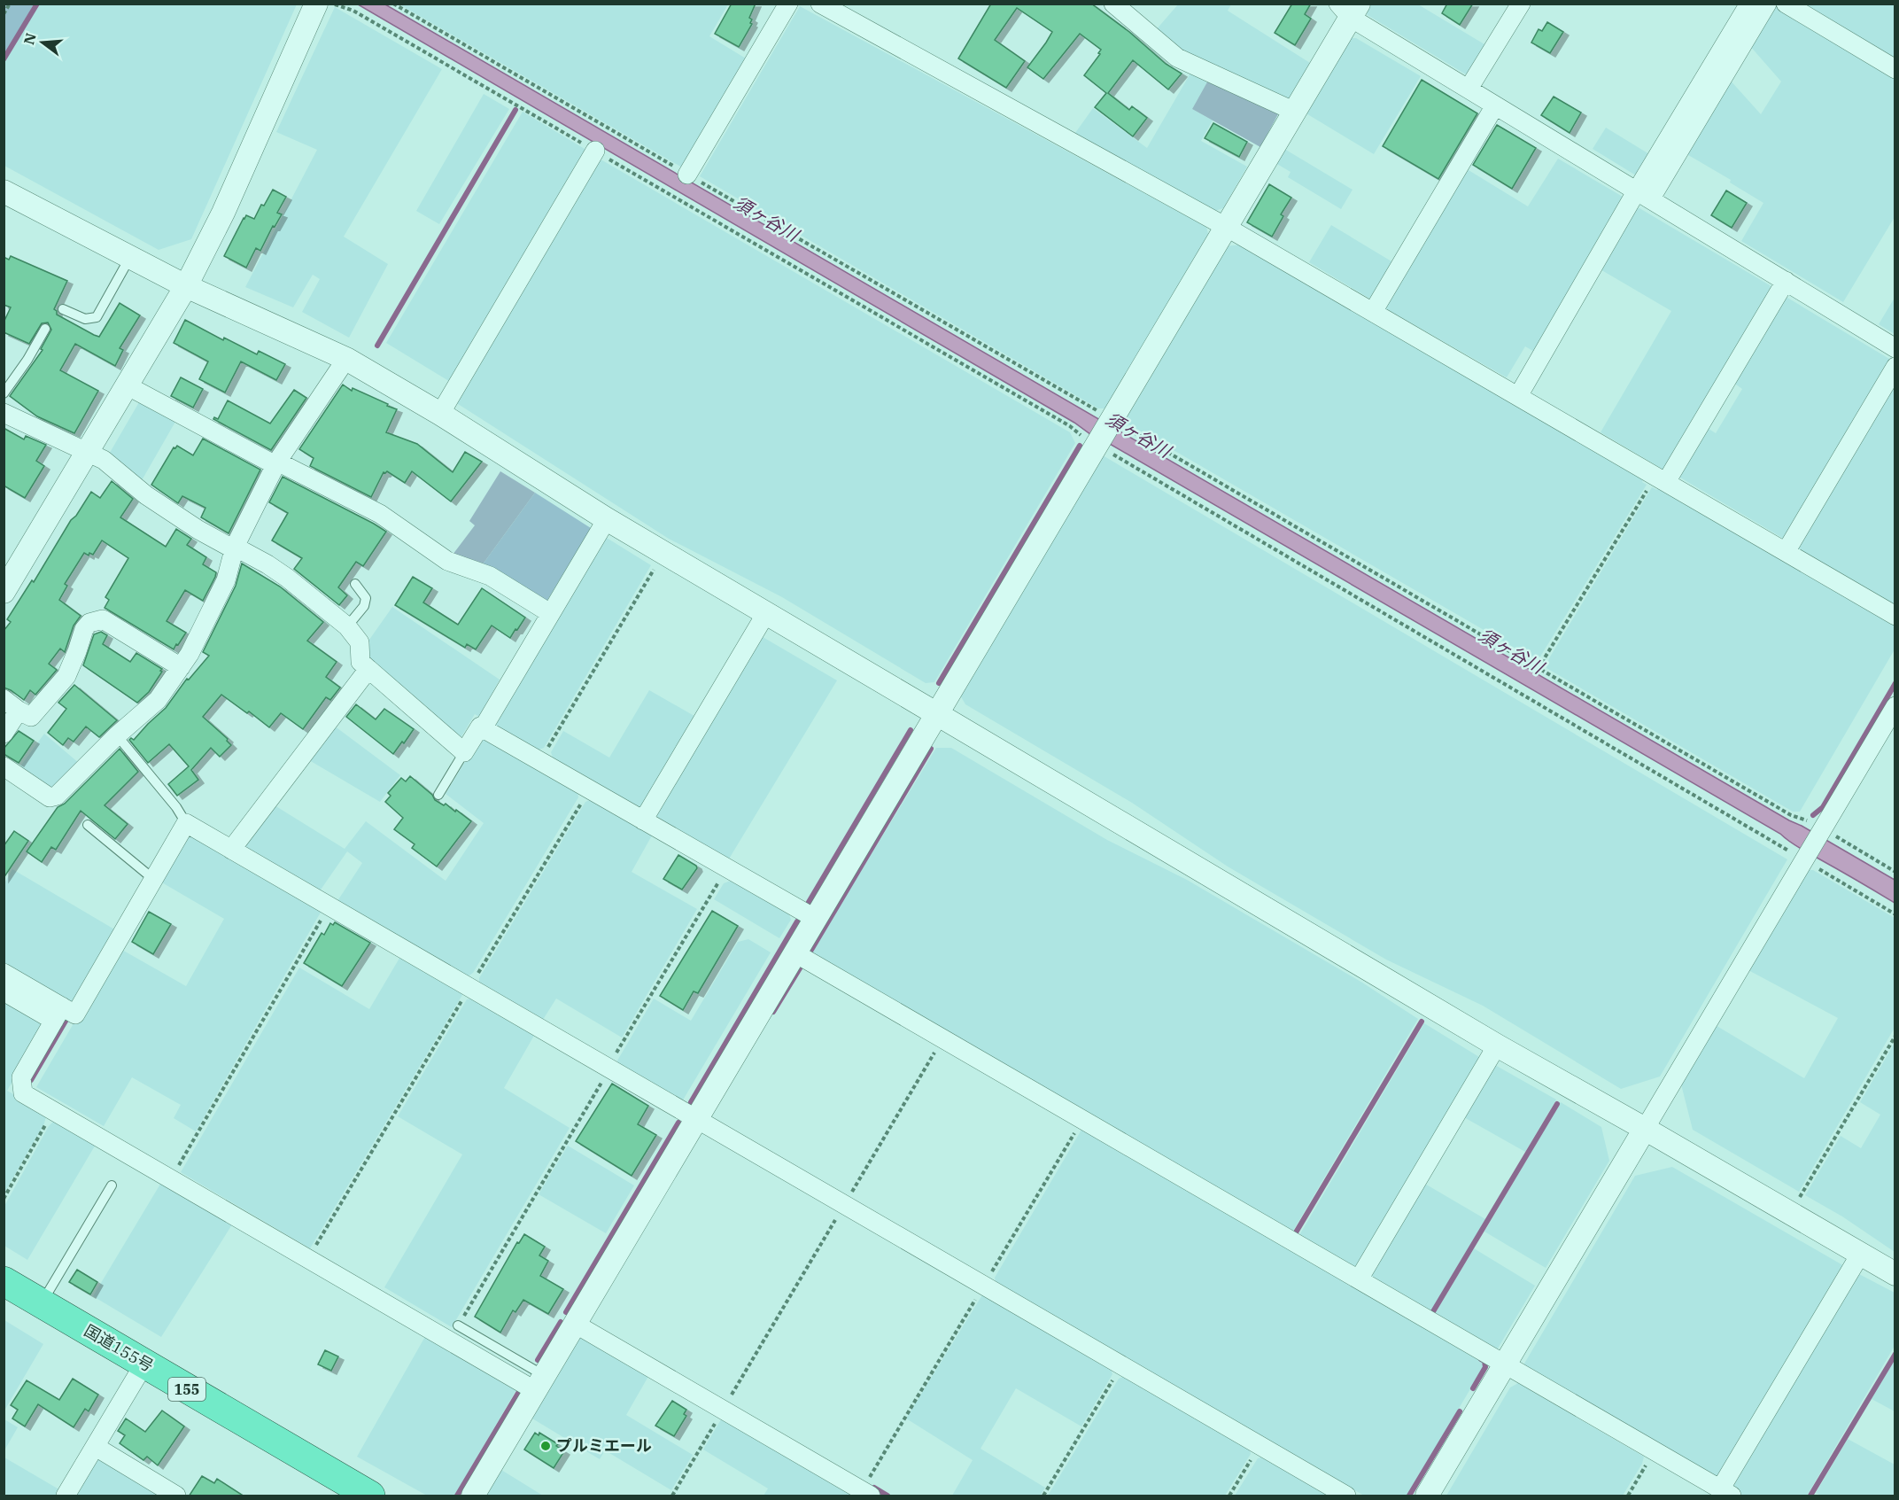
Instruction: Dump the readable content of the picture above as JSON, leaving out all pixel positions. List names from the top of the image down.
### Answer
{
  "streets": {
    "highway": ["国道155号", "155"]
  },
  "water": ["須ヶ谷川"],
  "places": ["プルミエール"],
  "north": "left"
}
